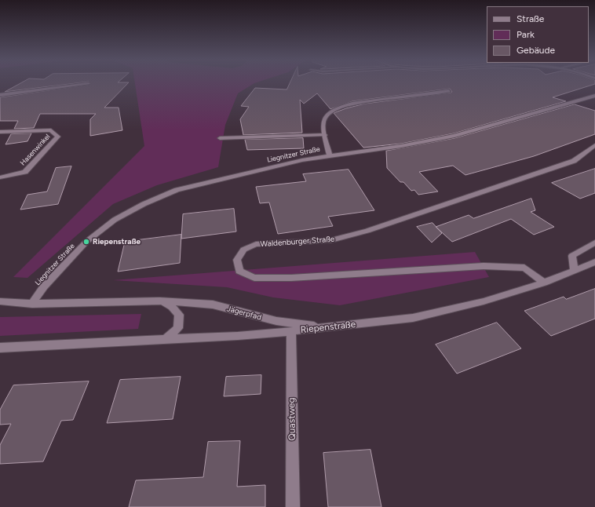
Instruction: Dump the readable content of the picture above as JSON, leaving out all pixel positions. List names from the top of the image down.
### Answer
{
  "streets": {
    "street": [
      "Hasenwinkel",
      "Liegnitzer Straße",
      "Waldenburger Straße",
      "Jägerpfad",
      "Riepenstraße",
      "Quastweg"
    ]
  },
  "crossings": [
    ["Liegnitzer Straße", "Jägerpfad"],
    ["Waldenburger Straße", "Riepenstraße"],
    ["Jägerpfad", "Riepenstraße"],
    ["Riepenstraße", "Quastweg"]
  ],
  "places": ["Riepenstraße"],
  "legend": ["Straße", "Park", "Gebäude"]
}
